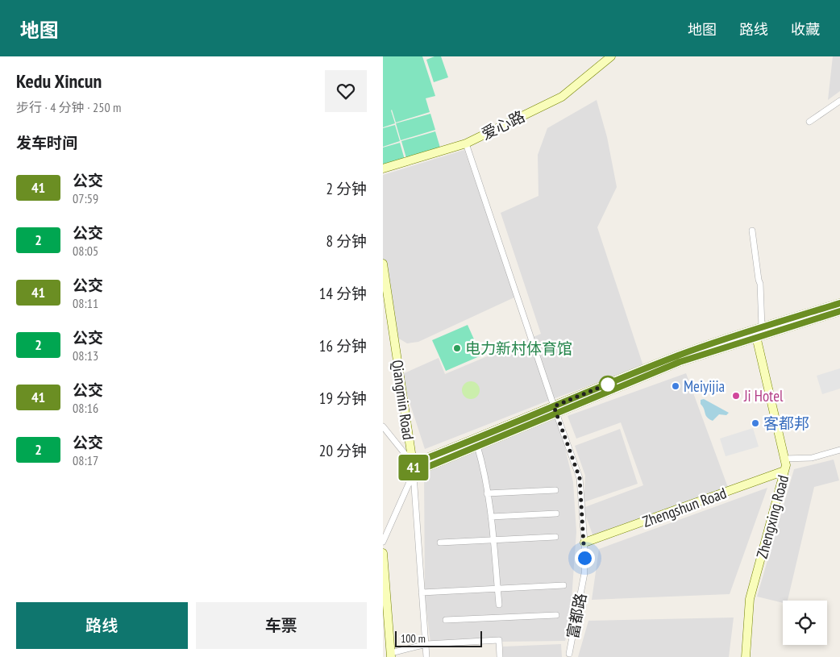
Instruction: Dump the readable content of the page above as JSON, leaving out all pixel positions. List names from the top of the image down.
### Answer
{
  "streets": {
    "street": [
      "爱心路",
      "Qiangmin Road",
      "Zhengshun Road",
      "Zhengxing Road",
      "富都路"
    ]
  },
  "crossings": [
    ["爱心路", "富都路"],
    ["Zhengshun Road", "Zhengxing Road"],
    ["Zhengshun Road", "富都路"]
  ],
  "places": [
    "电力新村体育馆",
    "Meiyijia",
    "Ji Hotel",
    "客都邦"
  ],
  "lines": ["bus line 41"],
  "scale_bar": "100 m",
  "page": {
    "header": "地图",
    "nav": ["地图", "路线", "收藏"],
    "heading": [
      ["Kedu Xincun", "步行 · 4 分钟 · 250 m"],
      "发车时间"
    ],
    "on_map": "41",
    "list": [
      {
        "mark": "41",
        "name": "公交",
        "note": "07:59",
        "value": "2 分钟"
      },
      {
        "mark": "2",
        "name": "公交",
        "note": "08:05",
        "value": "8 分钟"
      },
      {
        "mark": "41",
        "name": "公交",
        "note": "08:11",
        "value": "14 分钟"
      },
      {
        "mark": "2",
        "name": "公交",
        "note": "08:13",
        "value": "16 分钟"
      },
      {
        "mark": "41",
        "name": "公交",
        "note": "08:16",
        "value": "19 分钟"
      },
      {
        "mark": "2",
        "name": "公交",
        "note": "08:17",
        "value": "20 分钟"
      }
    ],
    "buttons": ["路线", "车票"],
    "scale": "100 m"
  }
}
